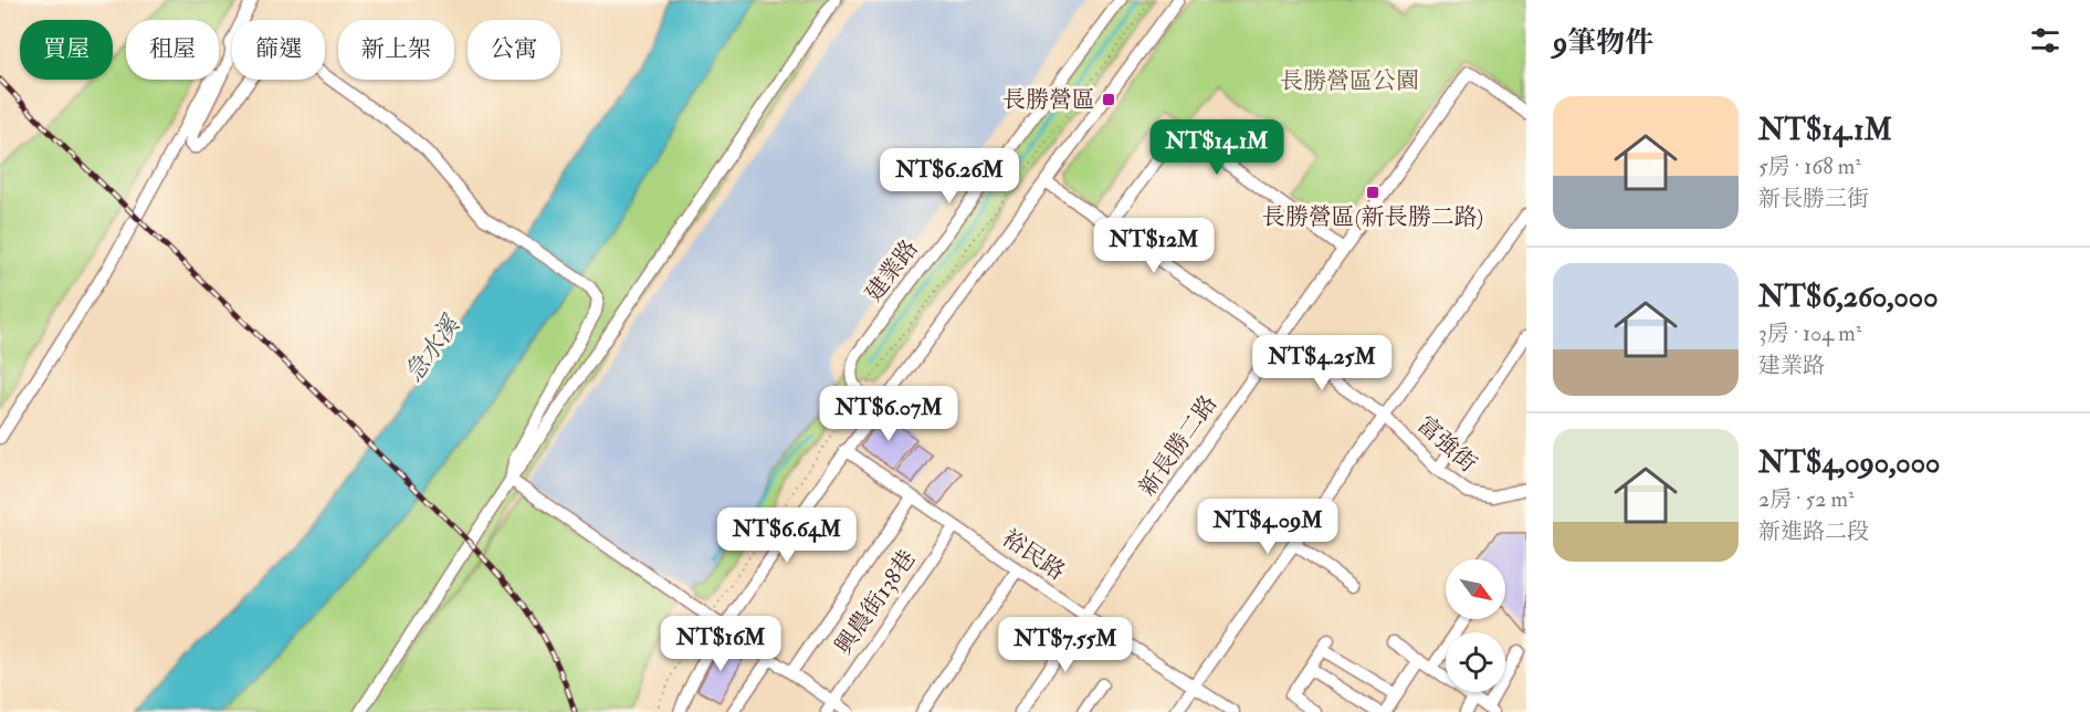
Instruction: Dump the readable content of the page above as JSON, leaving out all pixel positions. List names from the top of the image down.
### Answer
{
  "streets": {
    "street": [
      "建業路",
      "富強街",
      "新長勝二路",
      "裕民路",
      "興農街138巷"
    ]
  },
  "crossings": [
    ["富強街", "新長勝二路"],
    ["新長勝二路", "裕民路"],
    ["裕民路", "興農街138巷"]
  ],
  "water": ["急水溪"],
  "parks": ["長勝營區公園"],
  "places": {
    "transit": ["長勝營區", "長勝營區(新長勝二路)"]
  },
  "north": "bottom right",
  "page": {
    "heading": "9筆物件",
    "chip": [
      "買屋",
      "租屋",
      "篩選",
      "新上架",
      "公寓"
    ],
    "list": [
      {
        "name": "NT$14.1M",
        "note": "5房 · 168 m² · 新長勝三街"
      },
      {
        "name": "NT$6,260,000",
        "note": "3房 · 104 m² · 建業路"
      },
      {
        "name": "NT$4,090,000",
        "note": "2房 · 52 m² · 新進路二段"
      }
    ],
    "price": [
      "NT$14.1M",
      "NT$6.26M",
      "NT$12M",
      "NT$4.25M",
      "NT$6.07M",
      "NT$4.09M",
      "NT$6.64M",
      "NT$16M",
      "NT$7.55M"
    ]
  }
}
